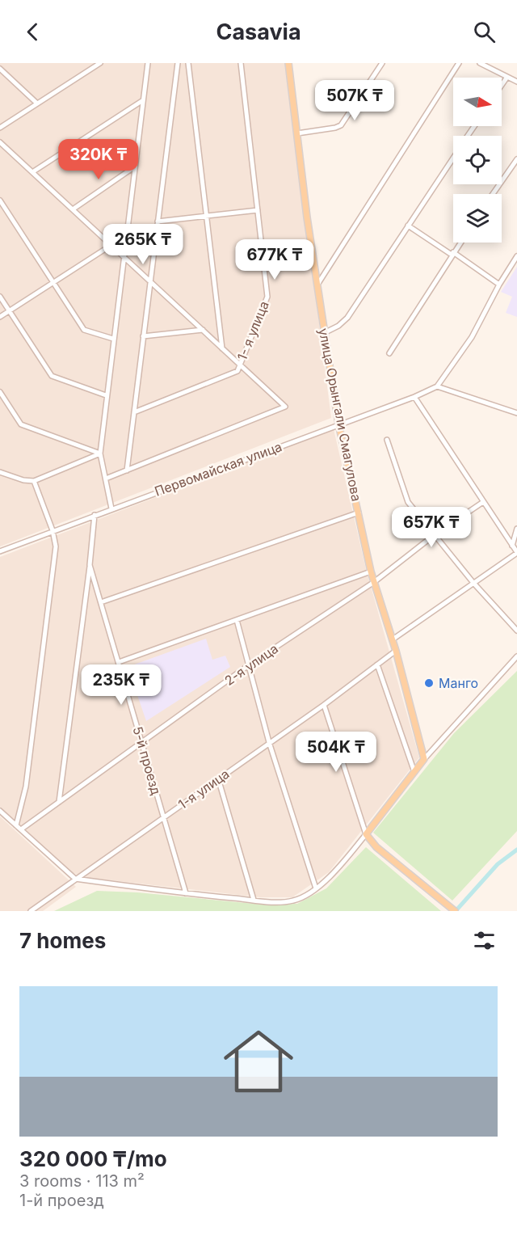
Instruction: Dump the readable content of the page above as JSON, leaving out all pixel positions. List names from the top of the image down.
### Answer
{
  "streets": {
    "main road": ["улица Орынгали Смагулова"],
    "street": [
      "1- я улица",
      "Первомайская улица",
      "2-я улица",
      "5-й проезд",
      "1-я улица"
    ]
  },
  "crossings": [
    ["улица Орынгали Смагулова", "Первомайская улица"],
    ["улица Орынгали Смагулова", "2-я улица"],
    ["улица Орынгали Смагулова", "1-я улица"],
    ["Первомайская улица", "5-й проезд"],
    ["2-я улица", "5-й проезд"],
    ["5-й проезд", "1-я улица"]
  ],
  "places": ["Манго"],
  "north": "right",
  "page": {
    "header": "Casavia",
    "price": [
      "507K ₸",
      "320K ₸",
      "265K ₸",
      "677K ₸",
      "657K ₸",
      "235K ₸",
      "504K ₸"
    ],
    "heading": "7 homes",
    "list": [
      {
        "name": "320 000 ₸/mo",
        "note": "3 rooms · 113 m² · 1-й проезд"
      }
    ]
  }
}
